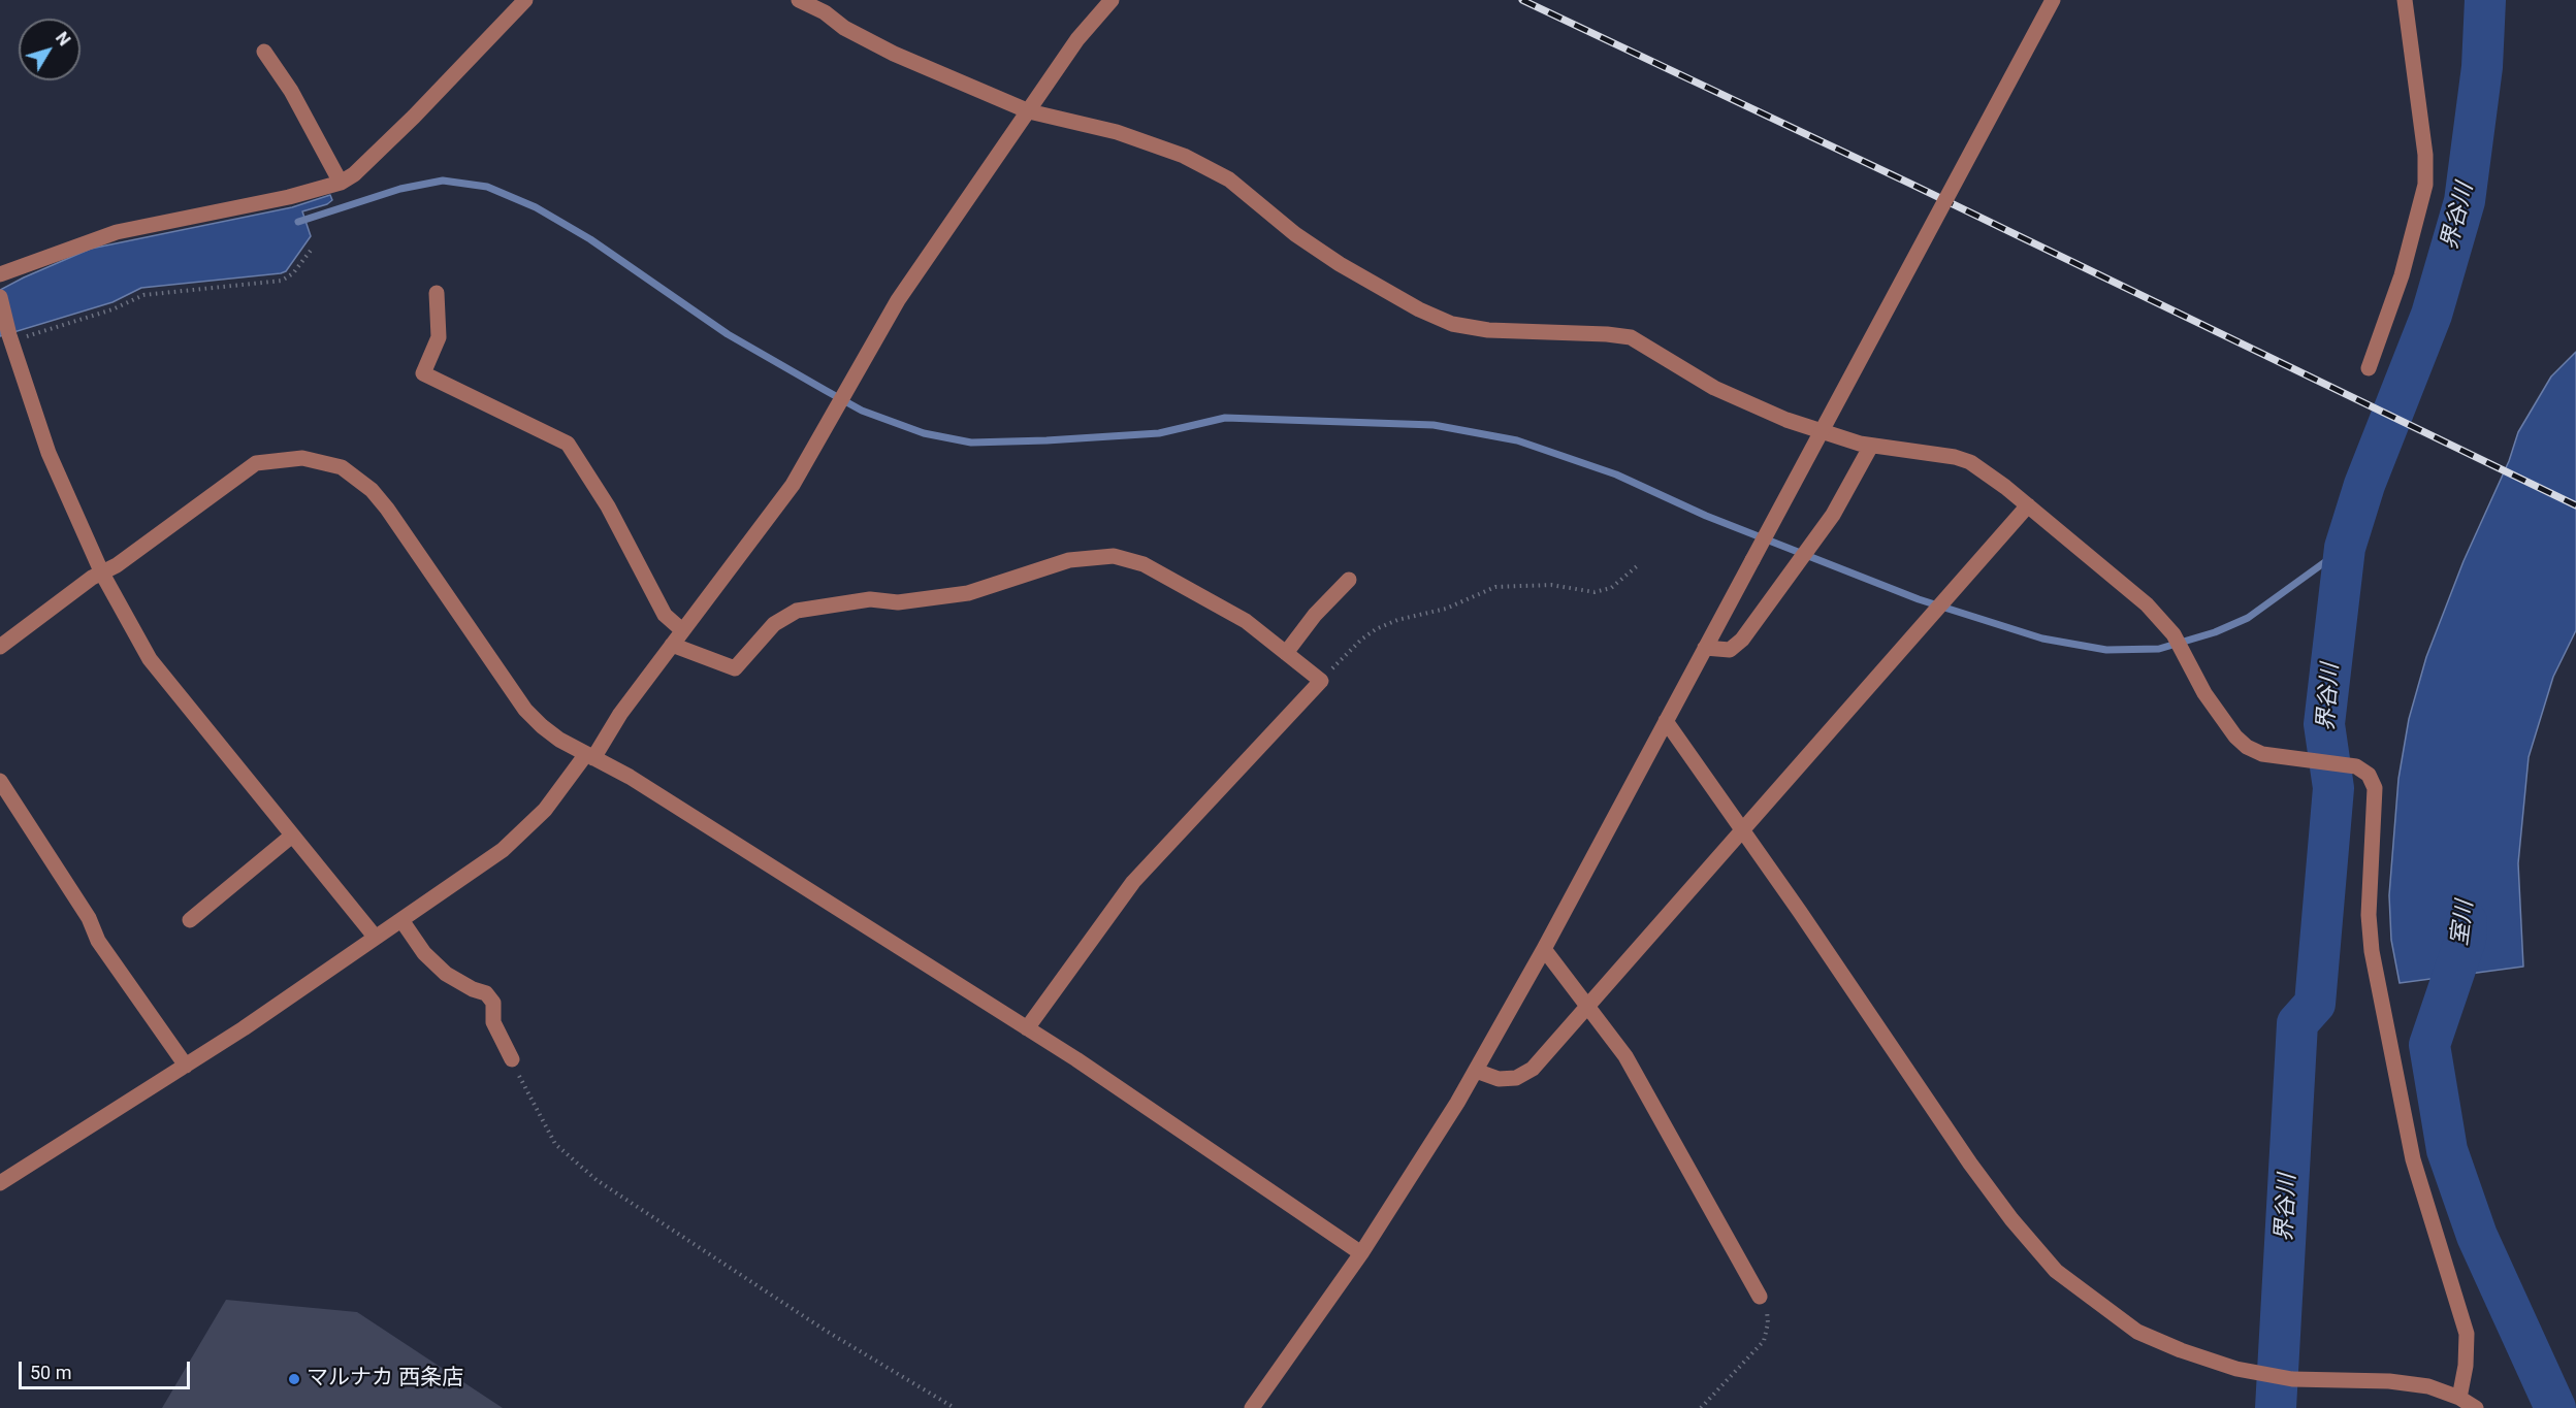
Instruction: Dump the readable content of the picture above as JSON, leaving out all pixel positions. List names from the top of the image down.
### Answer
{
  "water": ["界谷川", "室川"],
  "places": ["マルナカ 西条店"],
  "scale_bar": "50 m",
  "north": "top right"
}
